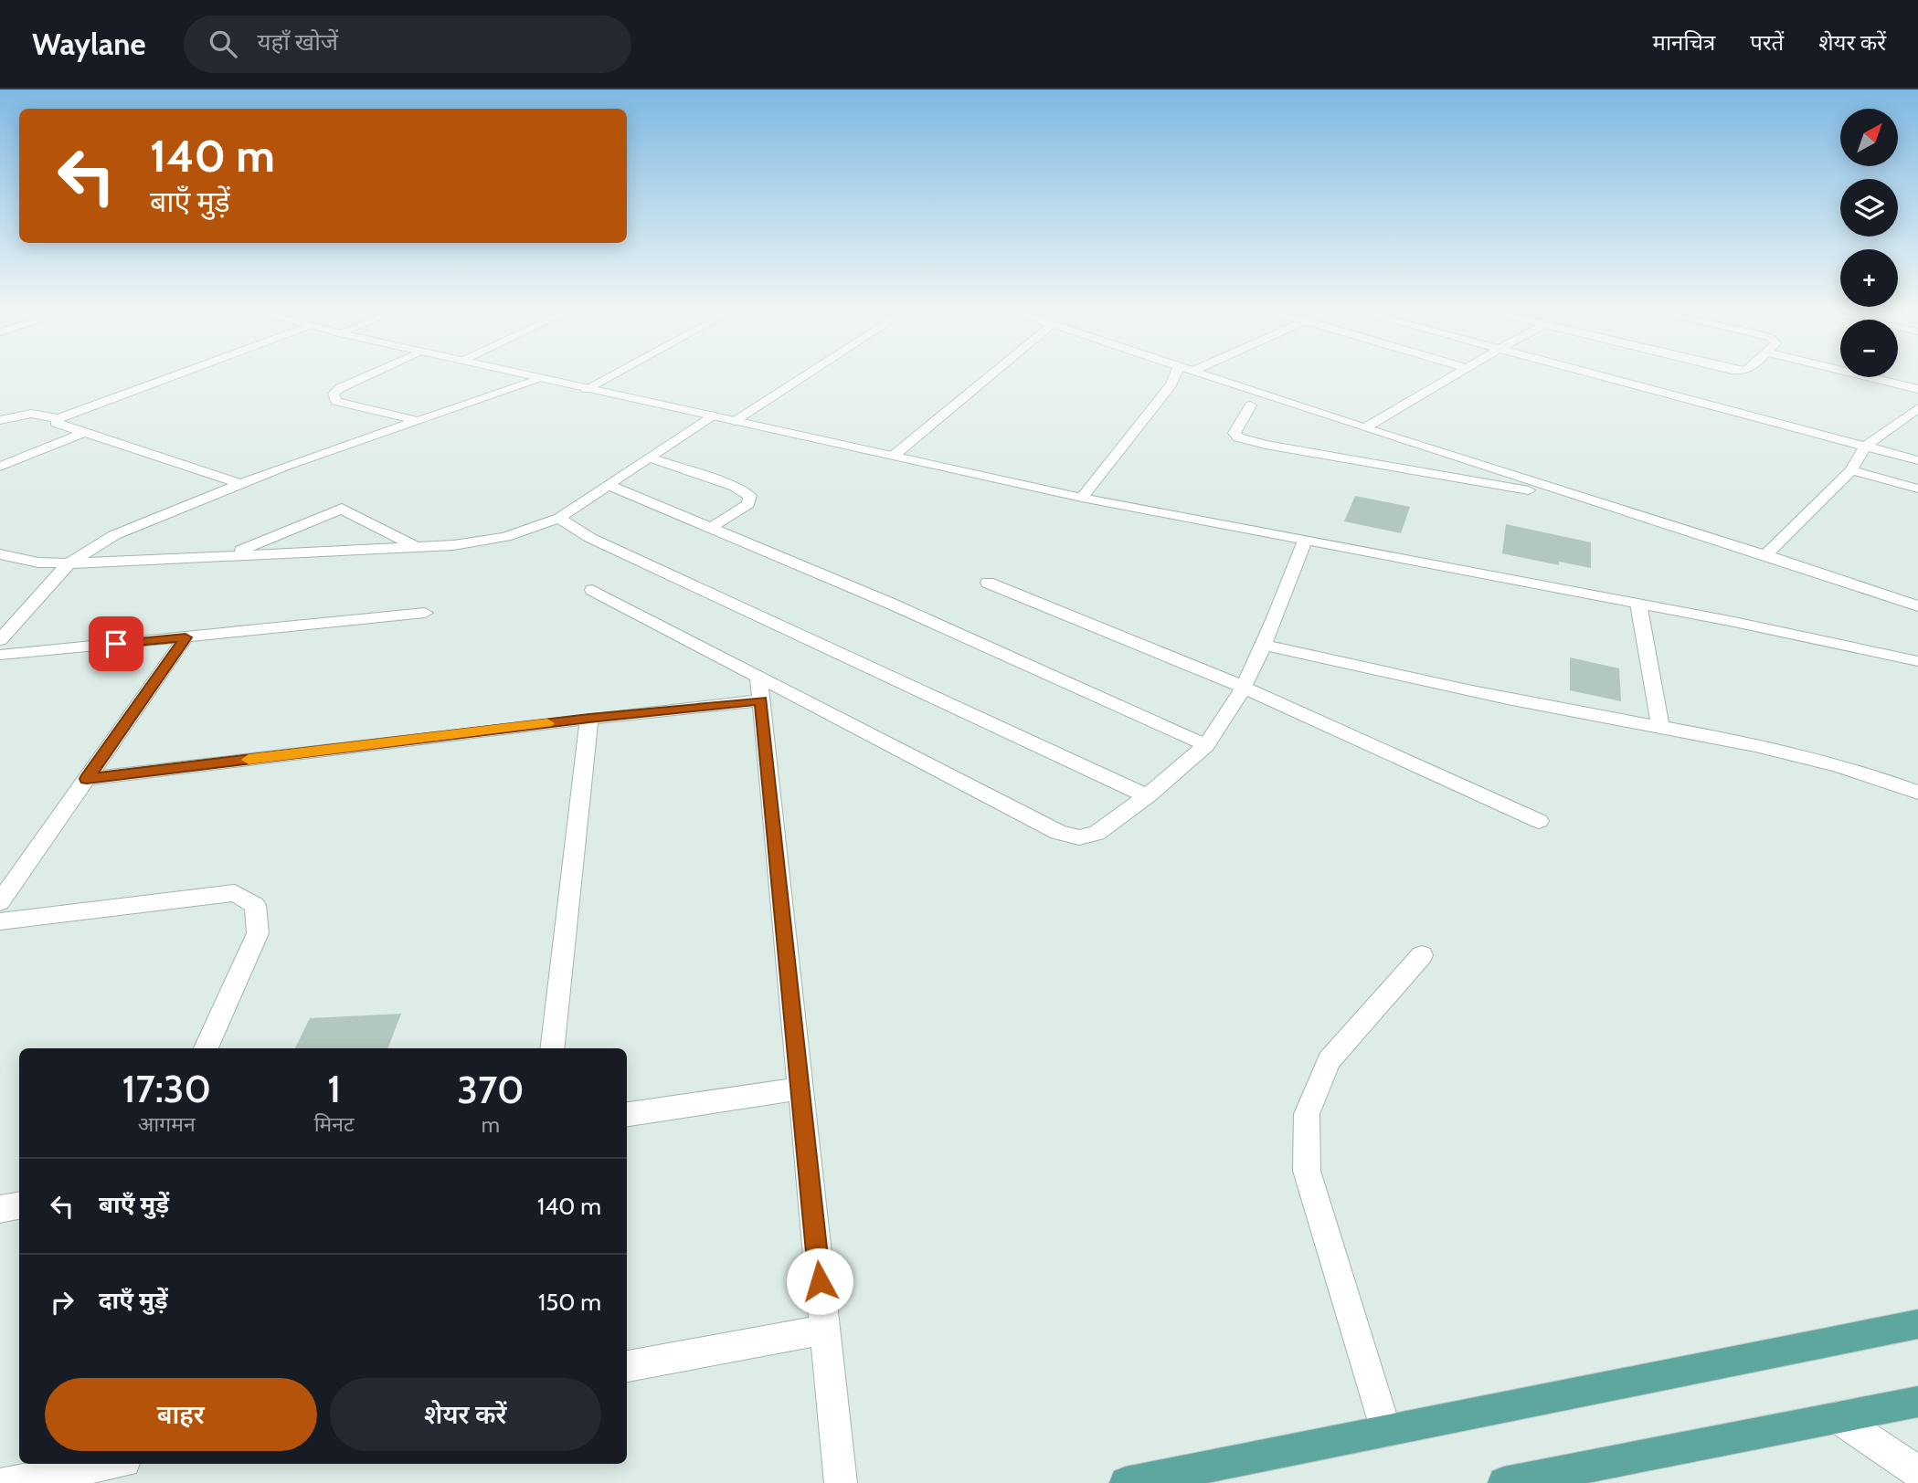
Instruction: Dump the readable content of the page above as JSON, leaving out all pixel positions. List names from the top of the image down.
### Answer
{
  "north": "top right",
  "page": {
    "header": "Waylane",
    "search": "यहाँ खोजें",
    "nav": ["मानचित्र", "परतें", "शेयर करें"],
    "map_buttons": ["+", "−"],
    "turn": ["140 m", "बाएँ मुड़ें"],
    "eta": [
      "17:30",
      "आगमन",
      "1",
      "मिनट",
      "370",
      "m"
    ],
    "list": [
      {
        "name": "बाएँ मुड़ें",
        "value": "140 m"
      },
      {
        "name": "दाएँ मुड़ें",
        "value": "150 m"
      }
    ],
    "buttons": ["बाहर", "शेयर करें"]
  }
}
